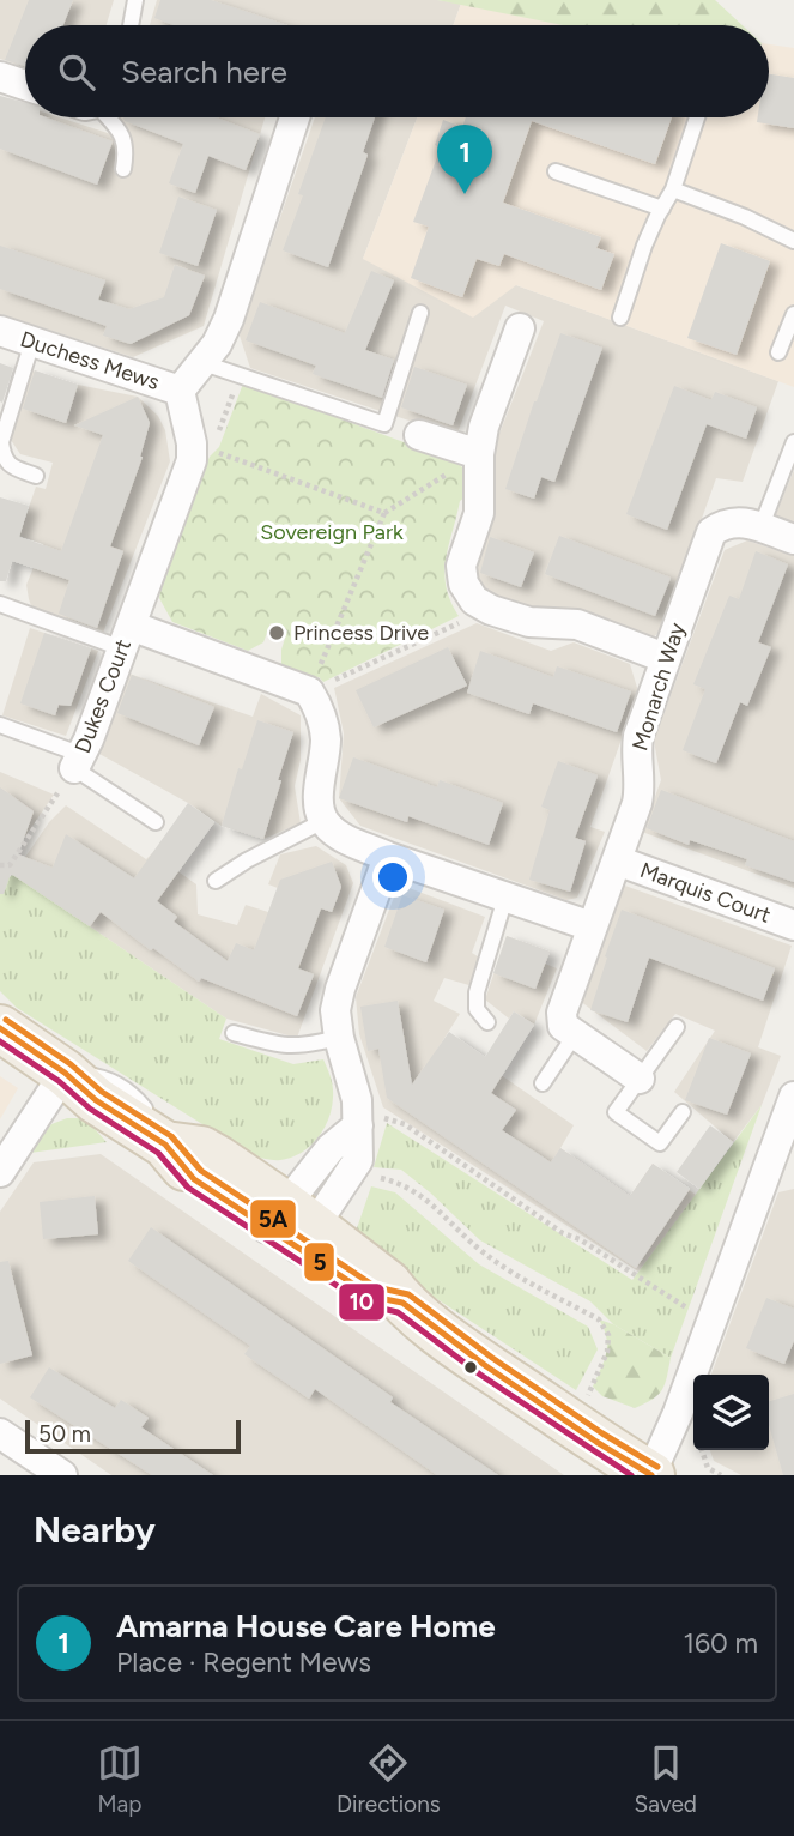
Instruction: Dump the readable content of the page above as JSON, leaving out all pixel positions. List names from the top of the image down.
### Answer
{
  "streets": {
    "street": [
      "Duchess Mews",
      "Monarch Way",
      "Dukes Court",
      "Marquis Court"
    ]
  },
  "crossings": [
    ["Monarch Way", "Marquis Court"]
  ],
  "parks": ["Sovereign Park"],
  "places": ["Princess Drive"],
  "lines": ["transit line 5A", "transit line 5", "transit line 10"],
  "scale_bar": "50 m",
  "page": {
    "search": "Search here",
    "pins": "1",
    "scale": "50 m",
    "heading": "Nearby",
    "list": [
      {
        "mark": "1",
        "name": "Amarna House Care Home",
        "note": "Place · Regent Mews",
        "value": "160 m"
      }
    ],
    "nav": ["Map", "Directions", "Saved"]
  }
}
